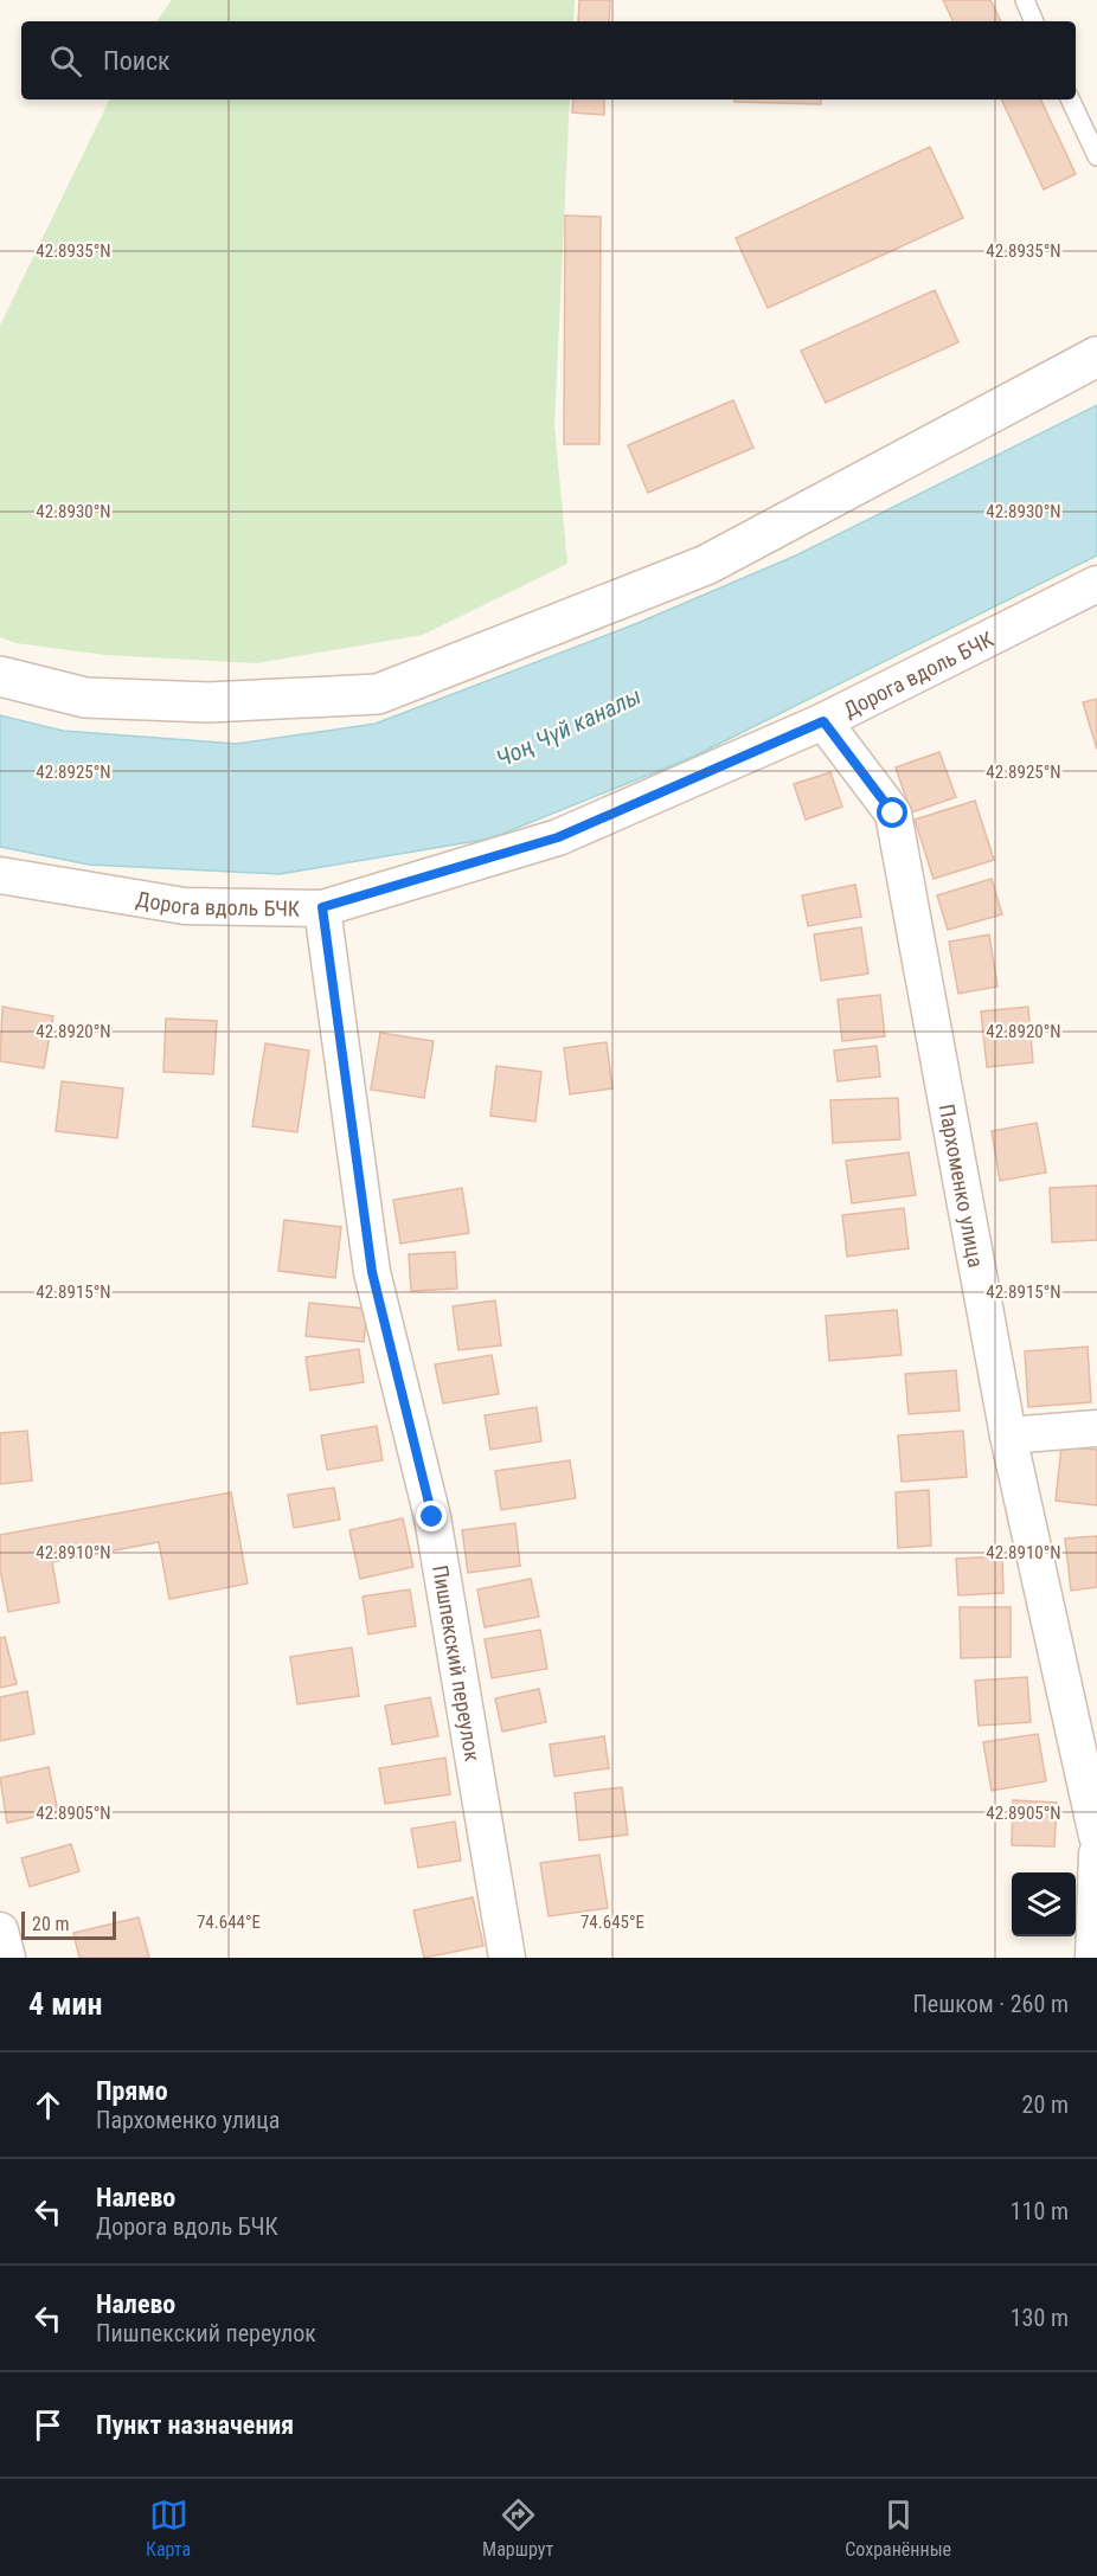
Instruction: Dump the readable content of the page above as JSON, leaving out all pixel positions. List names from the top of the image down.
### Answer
{
  "streets": {
    "street": ["Дорога вдоль БЧК", "Пархоменко улица", "Пишпекский переулок"]
  },
  "crossings": [
    ["Дорога вдоль БЧК", "Пархоменко улица"],
    ["Дорога вдоль БЧК", "Пишпекский переулок"]
  ],
  "water": ["Чоң Чүй каналы"],
  "scale_bar": "20 m",
  "page": {
    "search": "Поиск",
    "scale": "20 m",
    "heading": ["4 мин", "Пешком · 260 m"],
    "list": [
      ["Прямо", "Пархоменко улица", "20 m"],
      ["Налево", "Дорога вдоль БЧК", "110 m"],
      ["Налево", "Пишпекский переулок", "130 m"],
      "Пункт назначения"
    ],
    "nav": ["Карта", "Маршрут", "Сохранённые"]
  },
  "coordinates": [
    "42.8935°N",
    "42.8930°N",
    "42.8925°N",
    "42.8920°N",
    "42.8915°N",
    "42.8910°N",
    "42.8905°N",
    "74.644°E",
    "74.645°E"
  ]
}
